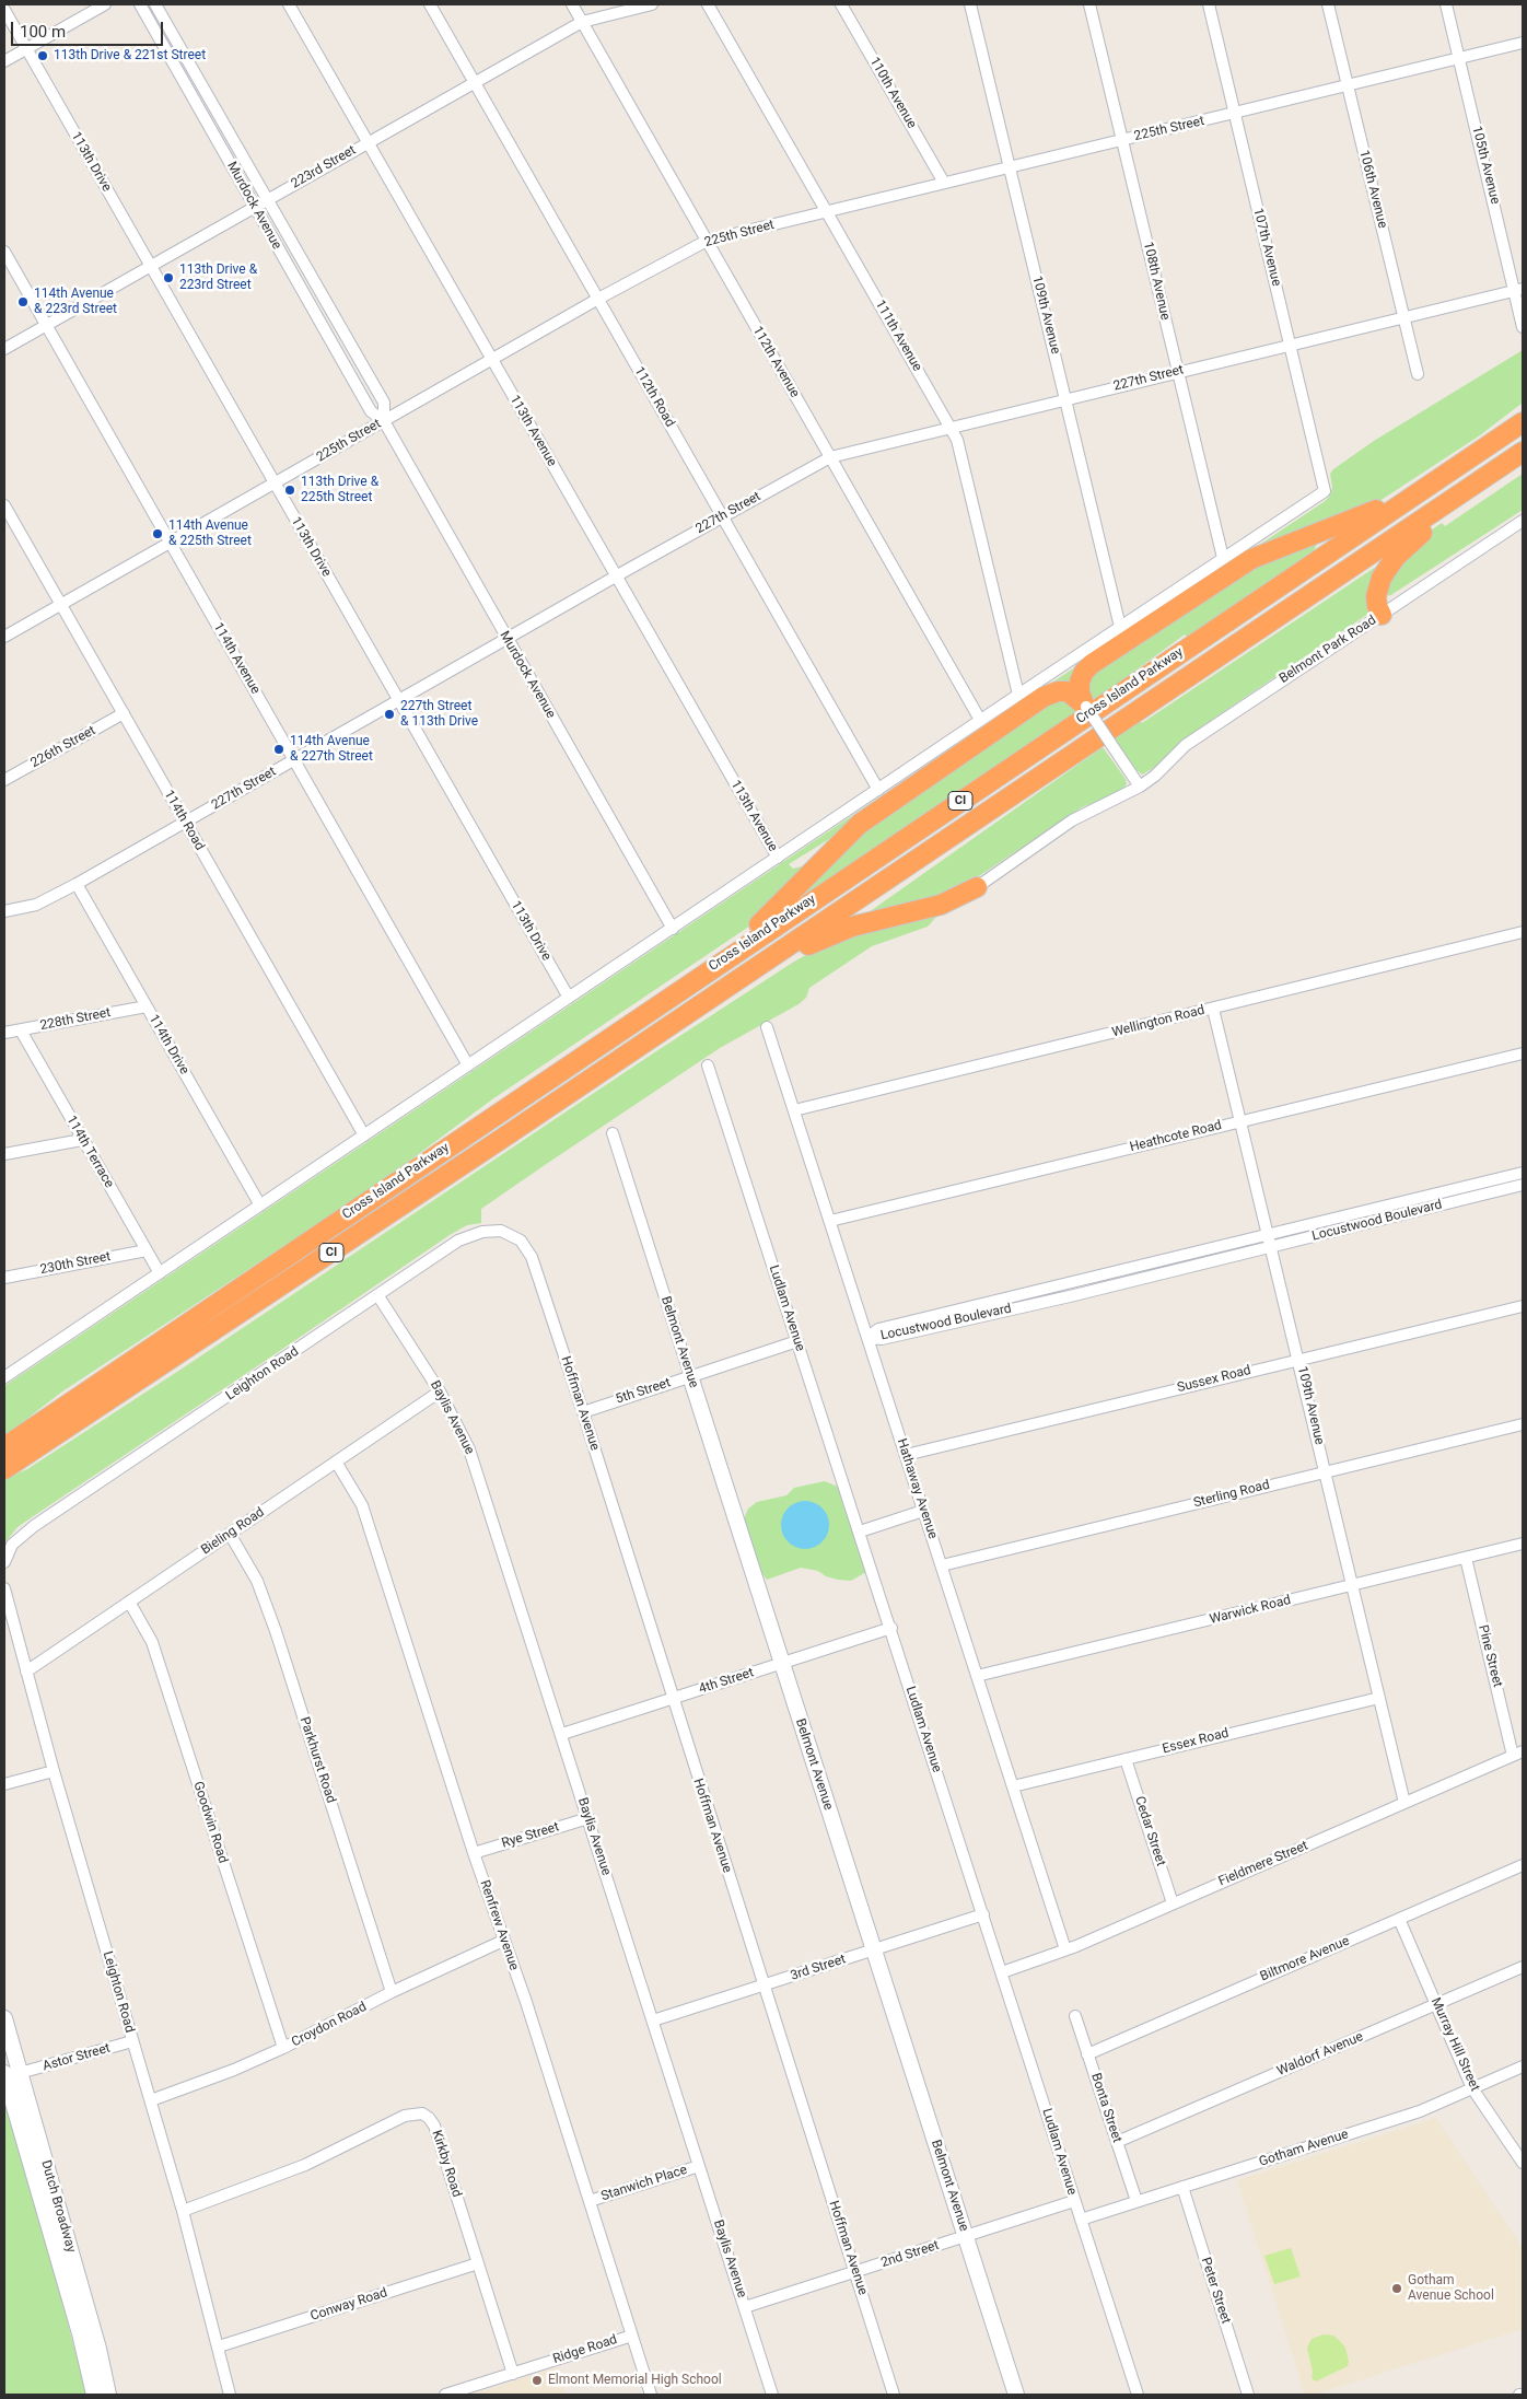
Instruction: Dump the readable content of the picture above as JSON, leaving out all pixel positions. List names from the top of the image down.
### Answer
{
  "streets": {
    "highway": ["Cross Island Parkway", "CI"],
    "street": [
      "110th Avenue",
      "225th Street",
      "113th Drive",
      "105th Avenue",
      "223rd Street",
      "106th Avenue",
      "Murdock Avenue",
      "107th Avenue",
      "108th Avenue",
      "109th Avenue",
      "111th Avenue",
      "112th Avenue",
      "227th Street",
      "112th Road",
      "113th Avenue",
      "Belmont Park Road",
      "114th Avenue",
      "226th Street",
      "114th Road",
      "228th Street",
      "Wellington Road",
      "114th Drive",
      "Heathcote Road",
      "114th Terrace",
      "Locustwood Boulevard",
      "230th Street",
      "Ludlam Avenue",
      "Belmont Avenue",
      "Leighton Road",
      "Sussex Road",
      "5th Street",
      "Hoffman Avenue",
      "Baylis Avenue",
      "Hathaway Avenue",
      "Sterling Road",
      "Bieling Road",
      "Warwick Road",
      "Pine Street",
      "4th Street",
      "Essex Road",
      "Parkhurst Road",
      "Goodwin Road",
      "Cedar Street",
      "Rye Street",
      "Fieldmere Street",
      "Renfrew Avenue",
      "Biltmore Avenue",
      "3rd Street",
      "Croydon Road",
      "Murray Hill Street",
      "Waldorf Avenue",
      "Astor Street",
      "Bonta Street",
      "Gotham Avenue",
      "Kirkby Road",
      "Stanwich Place",
      "Dutch Broadway",
      "2nd Street",
      "Peter Street",
      "Conway Road",
      "Ridge Road"
    ]
  },
  "crossings": [
    ["110th Avenue", "225th Street"],
    ["225th Street", "113th Drive"],
    ["225th Street", "105th Avenue"],
    ["225th Street", "106th Avenue"],
    ["225th Street", "Murdock Avenue"],
    ["225th Street", "107th Avenue"],
    ["225th Street", "108th Avenue"],
    ["225th Street", "109th Avenue"],
    ["225th Street", "111th Avenue"],
    ["225th Street", "112th Avenue"],
    ["225th Street", "112th Road"],
    ["225th Street", "113th Avenue"],
    ["225th Street", "114th Avenue"],
    ["225th Street", "114th Road"],
    ["113th Drive", "223rd Street"],
    ["113th Drive", "227th Street"],
    ["105th Avenue", "227th Street"],
    ["223rd Street", "Murdock Avenue"],
    ["223rd Street", "112th Avenue"],
    ["223rd Street", "112th Road"],
    ["223rd Street", "113th Avenue"],
    ["223rd Street", "114th Avenue"],
    ["106th Avenue", "227th Street"],
    ["Murdock Avenue", "227th Street"],
    ["107th Avenue", "108th Avenue"],
    ["107th Avenue", "227th Street"],
    ["108th Avenue", "227th Street"],
    ["109th Avenue", "227th Street"],
    ["109th Avenue", "Wellington Road"],
    ["109th Avenue", "Heathcote Road"],
    ["109th Avenue", "Locustwood Boulevard"],
    ["109th Avenue", "Sussex Road"],
    ["109th Avenue", "Sterling Road"],
    ["109th Avenue", "Warwick Road"],
    ["109th Avenue", "Essex Road"],
    ["109th Avenue", "Fieldmere Street"],
    ["111th Avenue", "227th Street"],
    ["112th Avenue", "227th Street"],
    ["227th Street", "112th Road"],
    ["227th Street", "113th Avenue"],
    ["227th Street", "114th Avenue"],
    ["227th Street", "114th Road"],
    ["227th Street", "114th Drive"],
    ["226th Street", "114th Road"],
    ["228th Street", "114th Drive"],
    ["228th Street", "114th Terrace"],
    ["Wellington Road", "Hathaway Avenue"],
    ["Heathcote Road", "Hathaway Avenue"],
    ["114th Terrace", "230th Street"],
    ["Locustwood Boulevard", "Hathaway Avenue"],
    ["Ludlam Avenue", "5th Street"],
    ["Ludlam Avenue", "4th Street"],
    ["Ludlam Avenue", "Fieldmere Street"],
    ["Ludlam Avenue", "3rd Street"],
    ["Ludlam Avenue", "Gotham Avenue"],
    ["Ludlam Avenue", "2nd Street"],
    ["Belmont Avenue", "5th Street"],
    ["Belmont Avenue", "4th Street"],
    ["Belmont Avenue", "3rd Street"],
    ["Belmont Avenue", "2nd Street"],
    ["Leighton Road", "Hoffman Avenue"],
    ["Leighton Road", "Baylis Avenue"],
    ["Leighton Road", "Bieling Road"],
    ["Leighton Road", "Croydon Road"],
    ["Leighton Road", "Astor Street"],
    ["Leighton Road", "Kirkby Road"],
    ["Leighton Road", "Conway Road"],
    ["Sussex Road", "Hathaway Avenue"],
    ["5th Street", "Hoffman Avenue"],
    ["Hoffman Avenue", "4th Street"],
    ["Hoffman Avenue", "3rd Street"],
    ["Hoffman Avenue", "2nd Street"],
    ["Baylis Avenue", "Bieling Road"],
    ["Baylis Avenue", "4th Street"],
    ["Baylis Avenue", "Rye Street"],
    ["Baylis Avenue", "3rd Street"],
    ["Baylis Avenue", "Stanwich Place"],
    ["Baylis Avenue", "2nd Street"],
    ["Hathaway Avenue", "Sterling Road"],
    ["Hathaway Avenue", "Warwick Road"],
    ["Hathaway Avenue", "Essex Road"],
    ["Hathaway Avenue", "Fieldmere Street"],
    ["Bieling Road", "Parkhurst Road"],
    ["Bieling Road", "Goodwin Road"],
    ["Bieling Road", "Renfrew Avenue"],
    ["Warwick Road", "Pine Street"],
    ["Pine Street", "Fieldmere Street"],
    ["Essex Road", "Cedar Street"],
    ["Parkhurst Road", "Croydon Road"],
    ["Goodwin Road", "Croydon Road"],
    ["Cedar Street", "Fieldmere Street"],
    ["Rye Street", "Renfrew Avenue"],
    ["Renfrew Avenue", "Croydon Road"],
    ["Renfrew Avenue", "Stanwich Place"],
    ["Renfrew Avenue", "Ridge Road"],
    ["Biltmore Avenue", "Murray Hill Street"],
    ["Biltmore Avenue", "Bonta Street"],
    ["Murray Hill Street", "Waldorf Avenue"],
    ["Murray Hill Street", "Gotham Avenue"],
    ["Waldorf Avenue", "Bonta Street"],
    ["Astor Street", "Dutch Broadway"],
    ["Bonta Street", "Gotham Avenue"],
    ["Gotham Avenue", "Peter Street"],
    ["Kirkby Road", "Conway Road"],
    ["Kirkby Road", "Ridge Road"]
  ],
  "places": [
    "113th Drive & 221st Street",
    "113th Drive & 223rd Street",
    "114th Avenue & 223rd Street",
    "113th Drive & 225th Street",
    "114th Avenue & 225th Street",
    "227th Street & 113th Drive",
    "114th Avenue & 227th Street",
    "Gotham Avenue School",
    "Elmont Memorial High School"
  ],
  "scale_bar": "100 m"
}
